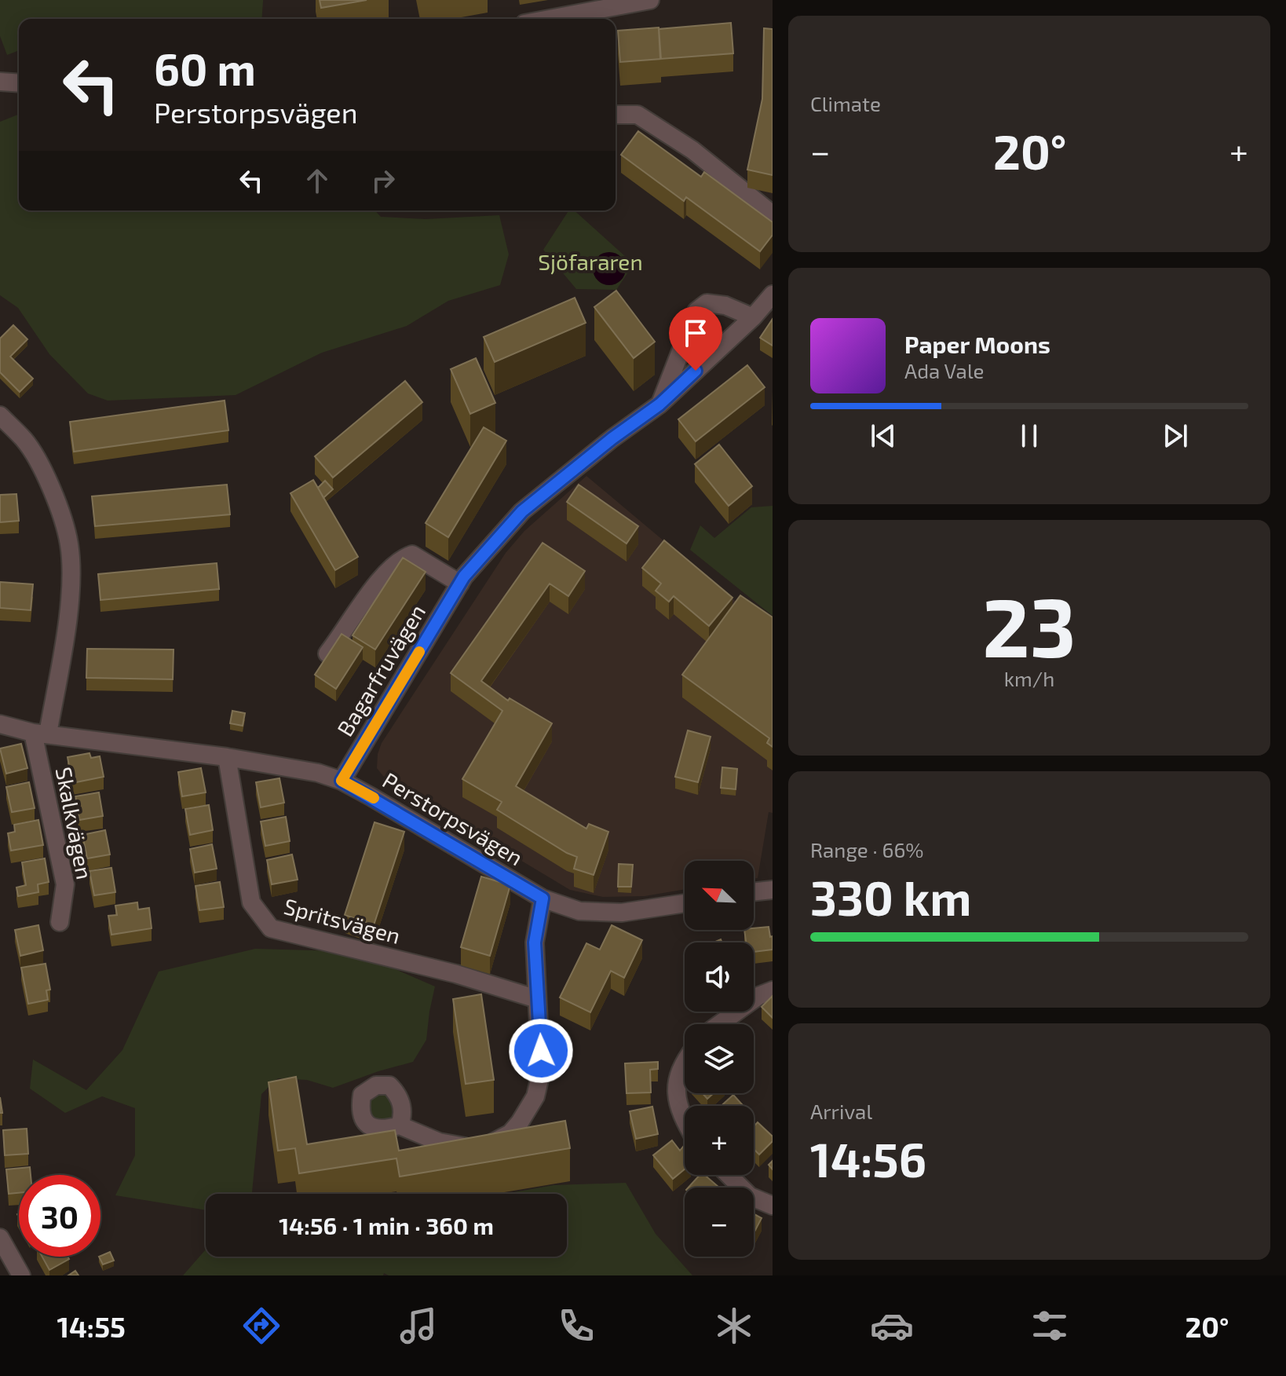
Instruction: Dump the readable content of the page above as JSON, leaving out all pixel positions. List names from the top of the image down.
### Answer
{
  "streets": {
    "street": [
      "Bagarfruvägen",
      "Perstorpsvägen",
      "Skalkvägen",
      "Spritsvägen"
    ]
  },
  "crossings": [
    ["Bagarfruvägen", "Perstorpsvägen"],
    ["Perstorpsvägen", "Skalkvägen"],
    ["Perstorpsvägen", "Spritsvägen"]
  ],
  "parks": ["Sjöfararen"],
  "north": "top left",
  "page": {
    "tile": [
      "Climate",
      ["23", "km/h"],
      ["Range · 66%", "330 km"],
      ["Arrival", "14:56"]
    ],
    "turn": ["60 m", "Perstorpsvägen"],
    "heat": ["−", "20°", "+"],
    "song": ["Paper Moons", "Ada Vale"],
    "map_buttons": ["+", "−"],
    "limit": "30",
    "trip": "14:56 · 1 min · 360 m",
    "tabs": ["14:55", "20°"]
  }
}
